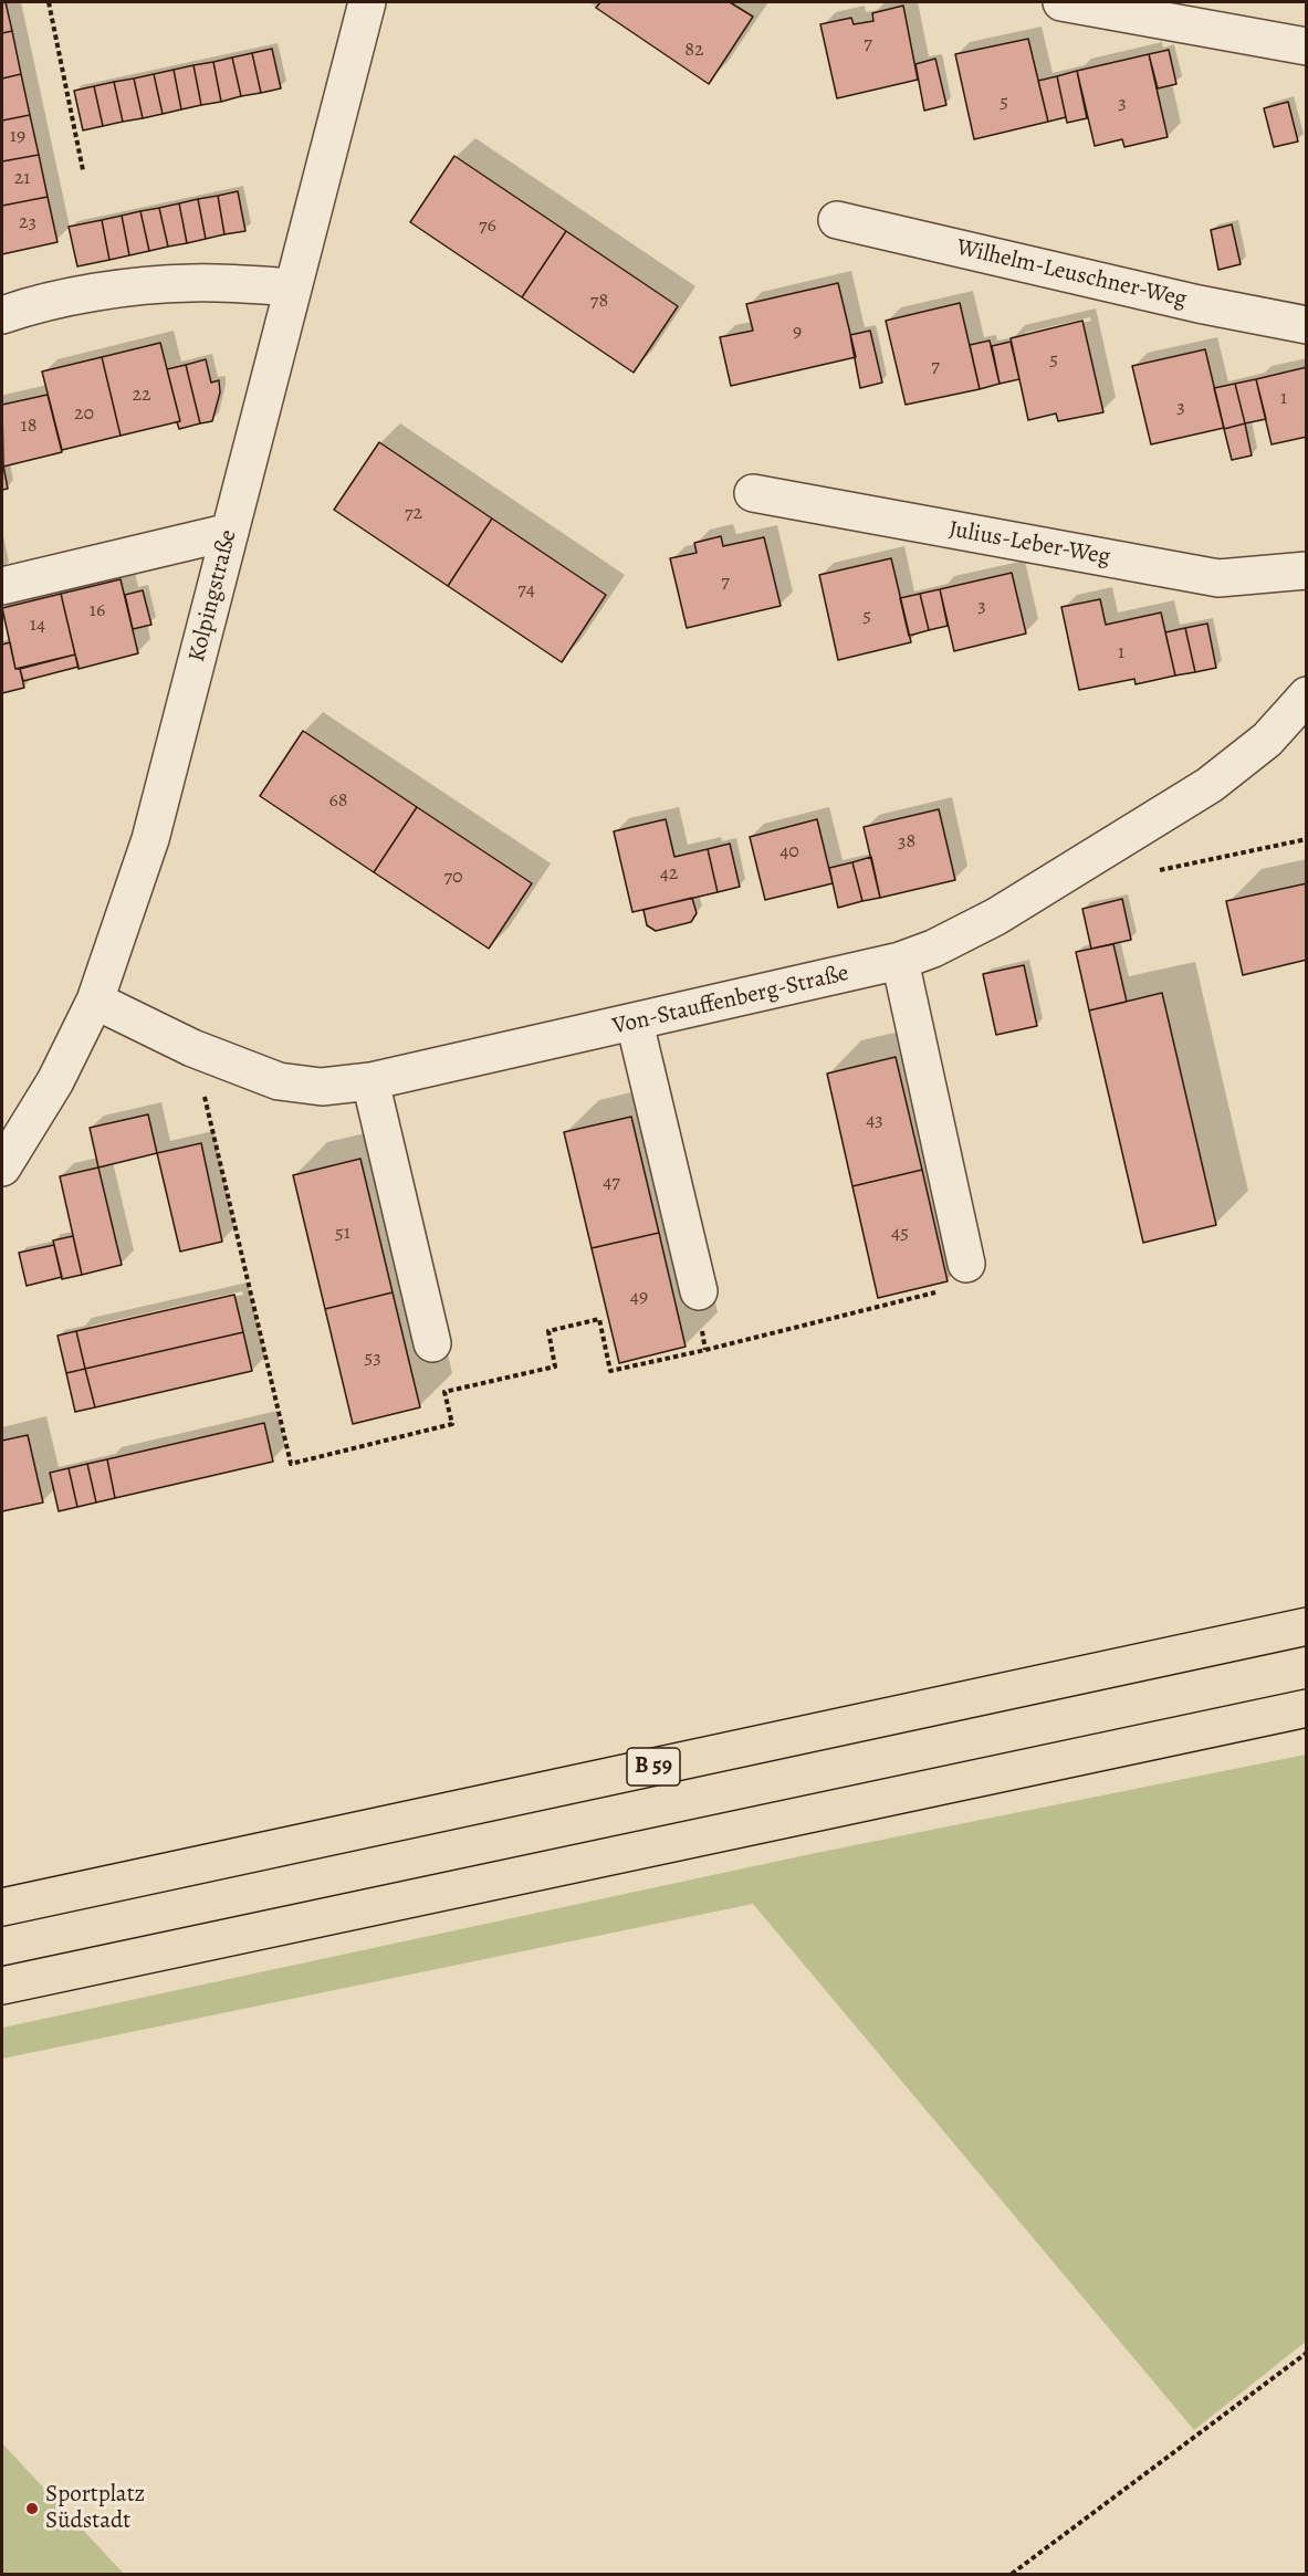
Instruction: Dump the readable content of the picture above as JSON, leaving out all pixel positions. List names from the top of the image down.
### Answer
{
  "streets": {
    "highway": ["B 59"],
    "street": [
      "Wilhelm-Leuschner-Weg",
      "Julius-Leber-Weg",
      "Kolpingstraße",
      "Von-Stauffenberg-Straße"
    ]
  },
  "crossings": [
    ["Kolpingstraße", "Von-Stauffenberg-Straße"]
  ],
  "places": ["Sportplatz Südstadt"],
  "house_numbers": [
    "7",
    "82",
    "5",
    "3",
    "19",
    "21",
    "23",
    "76",
    "78",
    "9",
    "5",
    "7",
    "22",
    "1",
    "3",
    "20",
    "18",
    "72",
    "7",
    "74",
    "3",
    "16",
    "5",
    "14",
    "1",
    "68",
    "38",
    "40",
    "42",
    "70",
    "43",
    "47",
    "51",
    "45",
    "49",
    "53"
  ]
}
